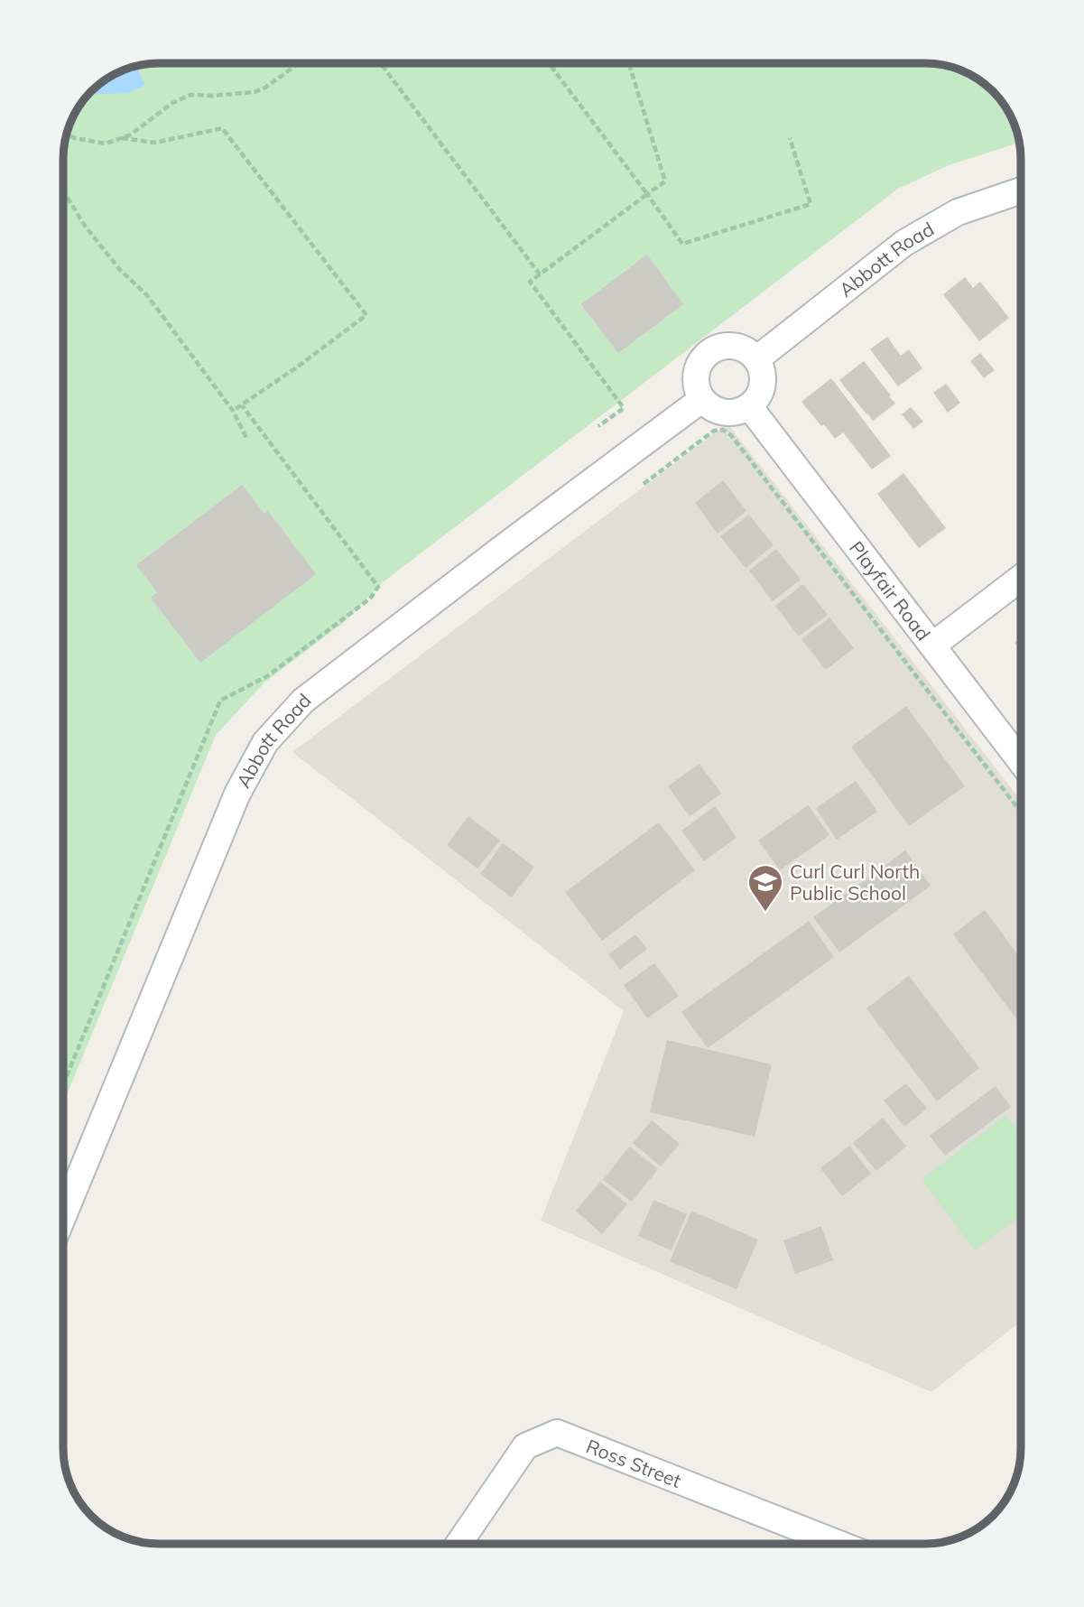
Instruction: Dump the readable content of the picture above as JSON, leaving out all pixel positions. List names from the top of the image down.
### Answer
{
  "streets": {
    "street": ["Abbott Road", "Playfair Road", "Ross Street"]
  },
  "crossings": [
    ["Abbott Road", "Playfair Road"]
  ],
  "places": {
    "school or university": ["Curl Curl North Public School"]
  }
}
